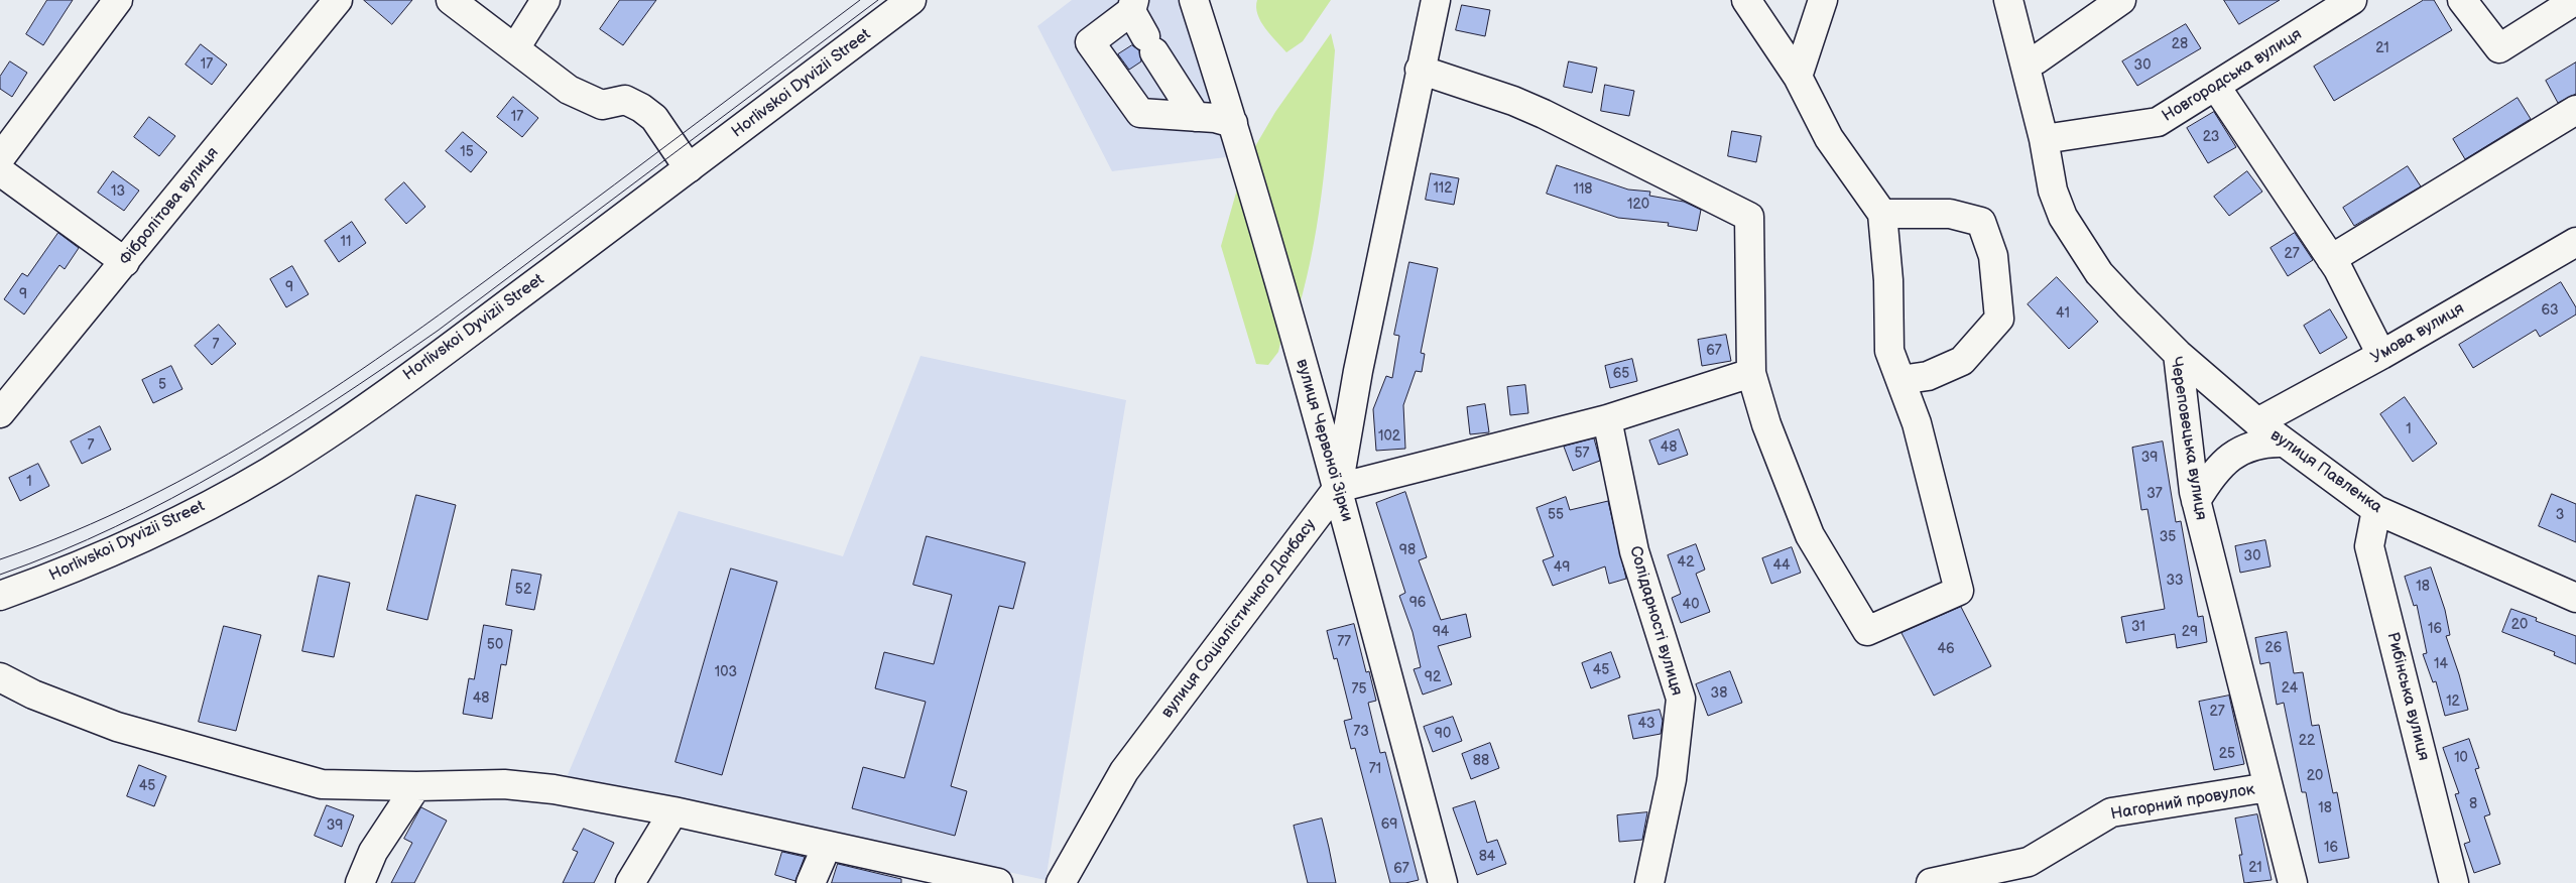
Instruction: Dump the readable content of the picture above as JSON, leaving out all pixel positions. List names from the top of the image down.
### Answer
{
  "streets": {
    "street": [
      "Новгородська вулиця",
      "Horlivskoi Dyvizii Street",
      "Фібролітова вулиця",
      "Умова вулиця",
      "Череповецька вулиця",
      "вулиця Червоної Зірки",
      "вулиця Павленка",
      "вулиця Соціалістичного Донбасу",
      "Солідарності вулиця",
      "Рибінська вулиця",
      "Нагорний провулок"
    ]
  },
  "crossings": [
    ["Новгородська вулиця", "Череповецька вулиця"],
    ["Умова вулиця", "вулиця Павленка"],
    ["Череповецька вулиця", "вулиця Павленка"],
    ["Череповецька вулиця", "Нагорний провулок"],
    ["вулиця Червоної Зірки", "вулиця Соціалістичного Донбасу"],
    ["вулиця Павленка", "Рибінська вулиця"]
  ],
  "house_numbers": [
    "28",
    "21",
    "17",
    "30",
    "17",
    "23",
    "15",
    "112",
    "118",
    "13",
    "120",
    "11",
    "27",
    "9",
    "9",
    "63",
    "41",
    "7",
    "67",
    "65",
    "5",
    "1",
    "102",
    "7",
    "48",
    "57",
    "39",
    "1",
    "37",
    "55",
    "3",
    "35",
    "98",
    "30",
    "42",
    "44",
    "49",
    "33",
    "18",
    "52",
    "96",
    "40",
    "20",
    "31",
    "16",
    "94",
    "29",
    "77",
    "50",
    "26",
    "46",
    "14",
    "45",
    "103",
    "92",
    "24",
    "75",
    "38",
    "48",
    "12",
    "27",
    "43",
    "73",
    "90",
    "22",
    "25",
    "10",
    "88",
    "71",
    "20",
    "45",
    "8",
    "18",
    "69",
    "39",
    "16",
    "84",
    "21",
    "67"
  ]
}
